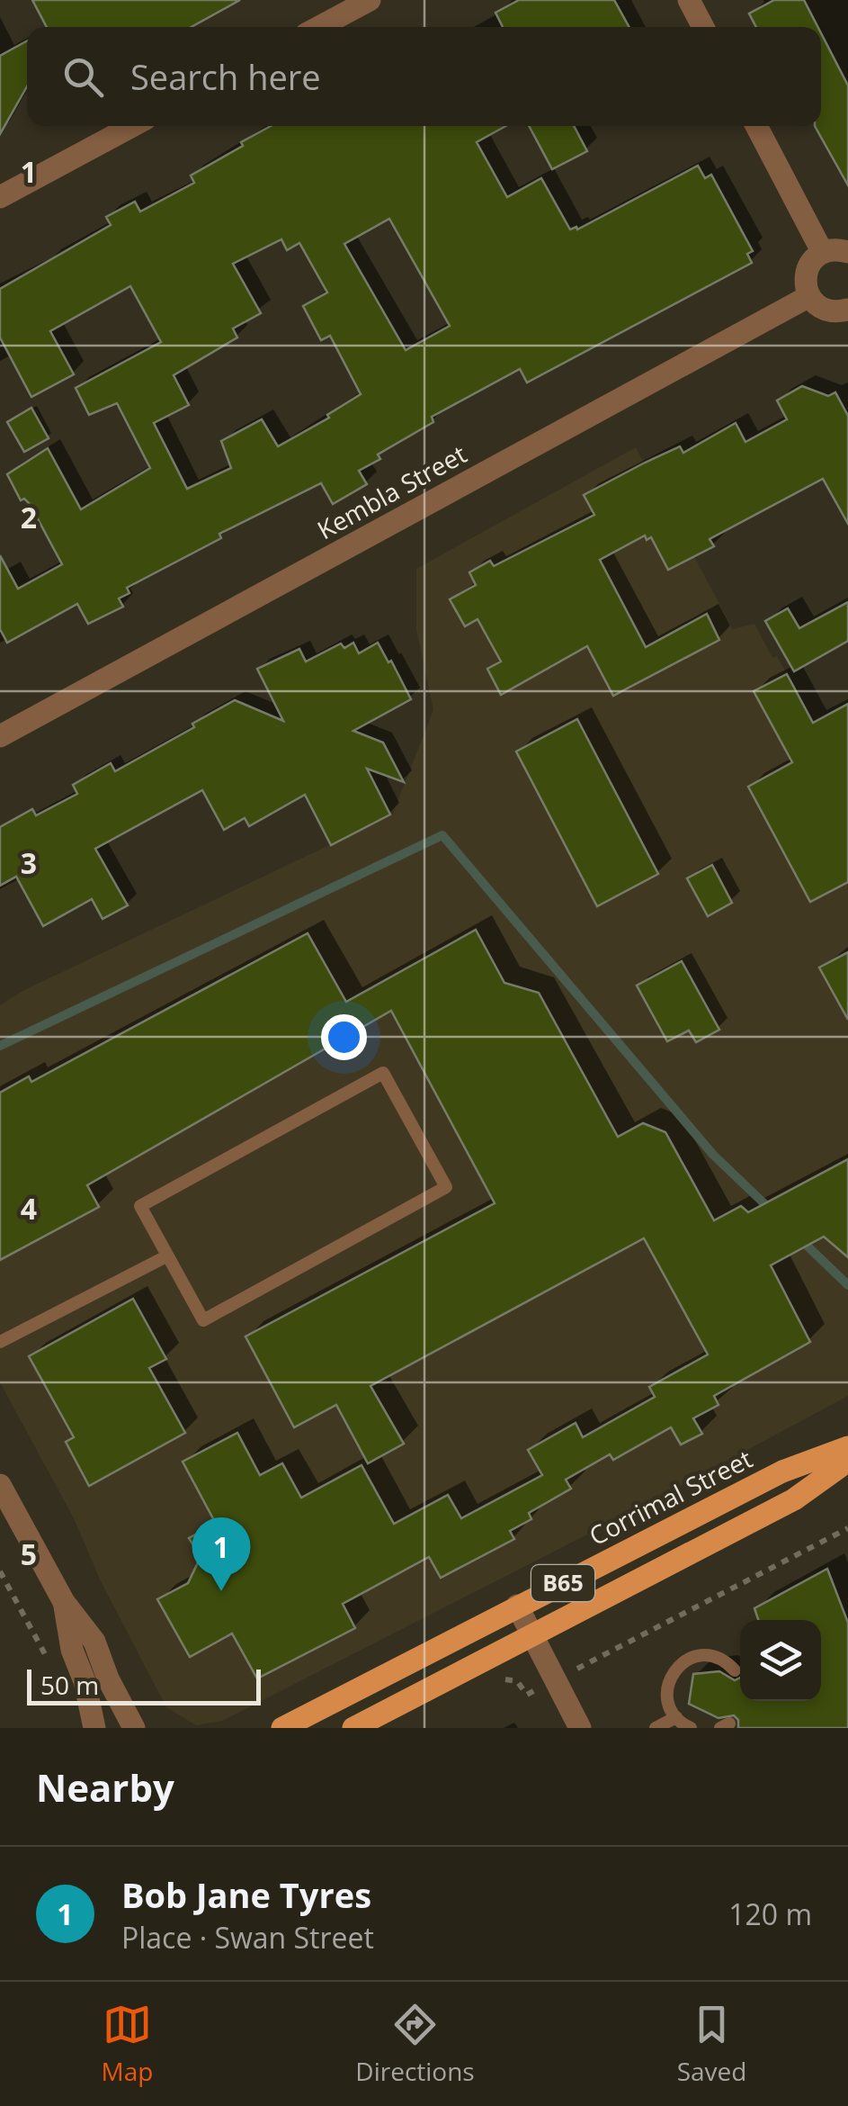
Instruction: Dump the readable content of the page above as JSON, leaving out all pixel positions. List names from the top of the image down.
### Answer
{
  "streets": {
    "main road": ["Corrimal Street", "B65"],
    "street": ["Kembla Street"]
  },
  "scale_bar": "50 m",
  "page": {
    "search": "Search here",
    "pins": "1",
    "scale": "50 m",
    "heading": "Nearby",
    "list": [
      {
        "mark": "1",
        "name": "Bob Jane Tyres",
        "note": "Place · Swan Street",
        "value": "120 m"
      }
    ],
    "nav": ["Map", "Directions", "Saved"]
  },
  "grid": {
    "rows": [
      "1",
      "2",
      "3",
      "4",
      "5"
    ]
  }
}
